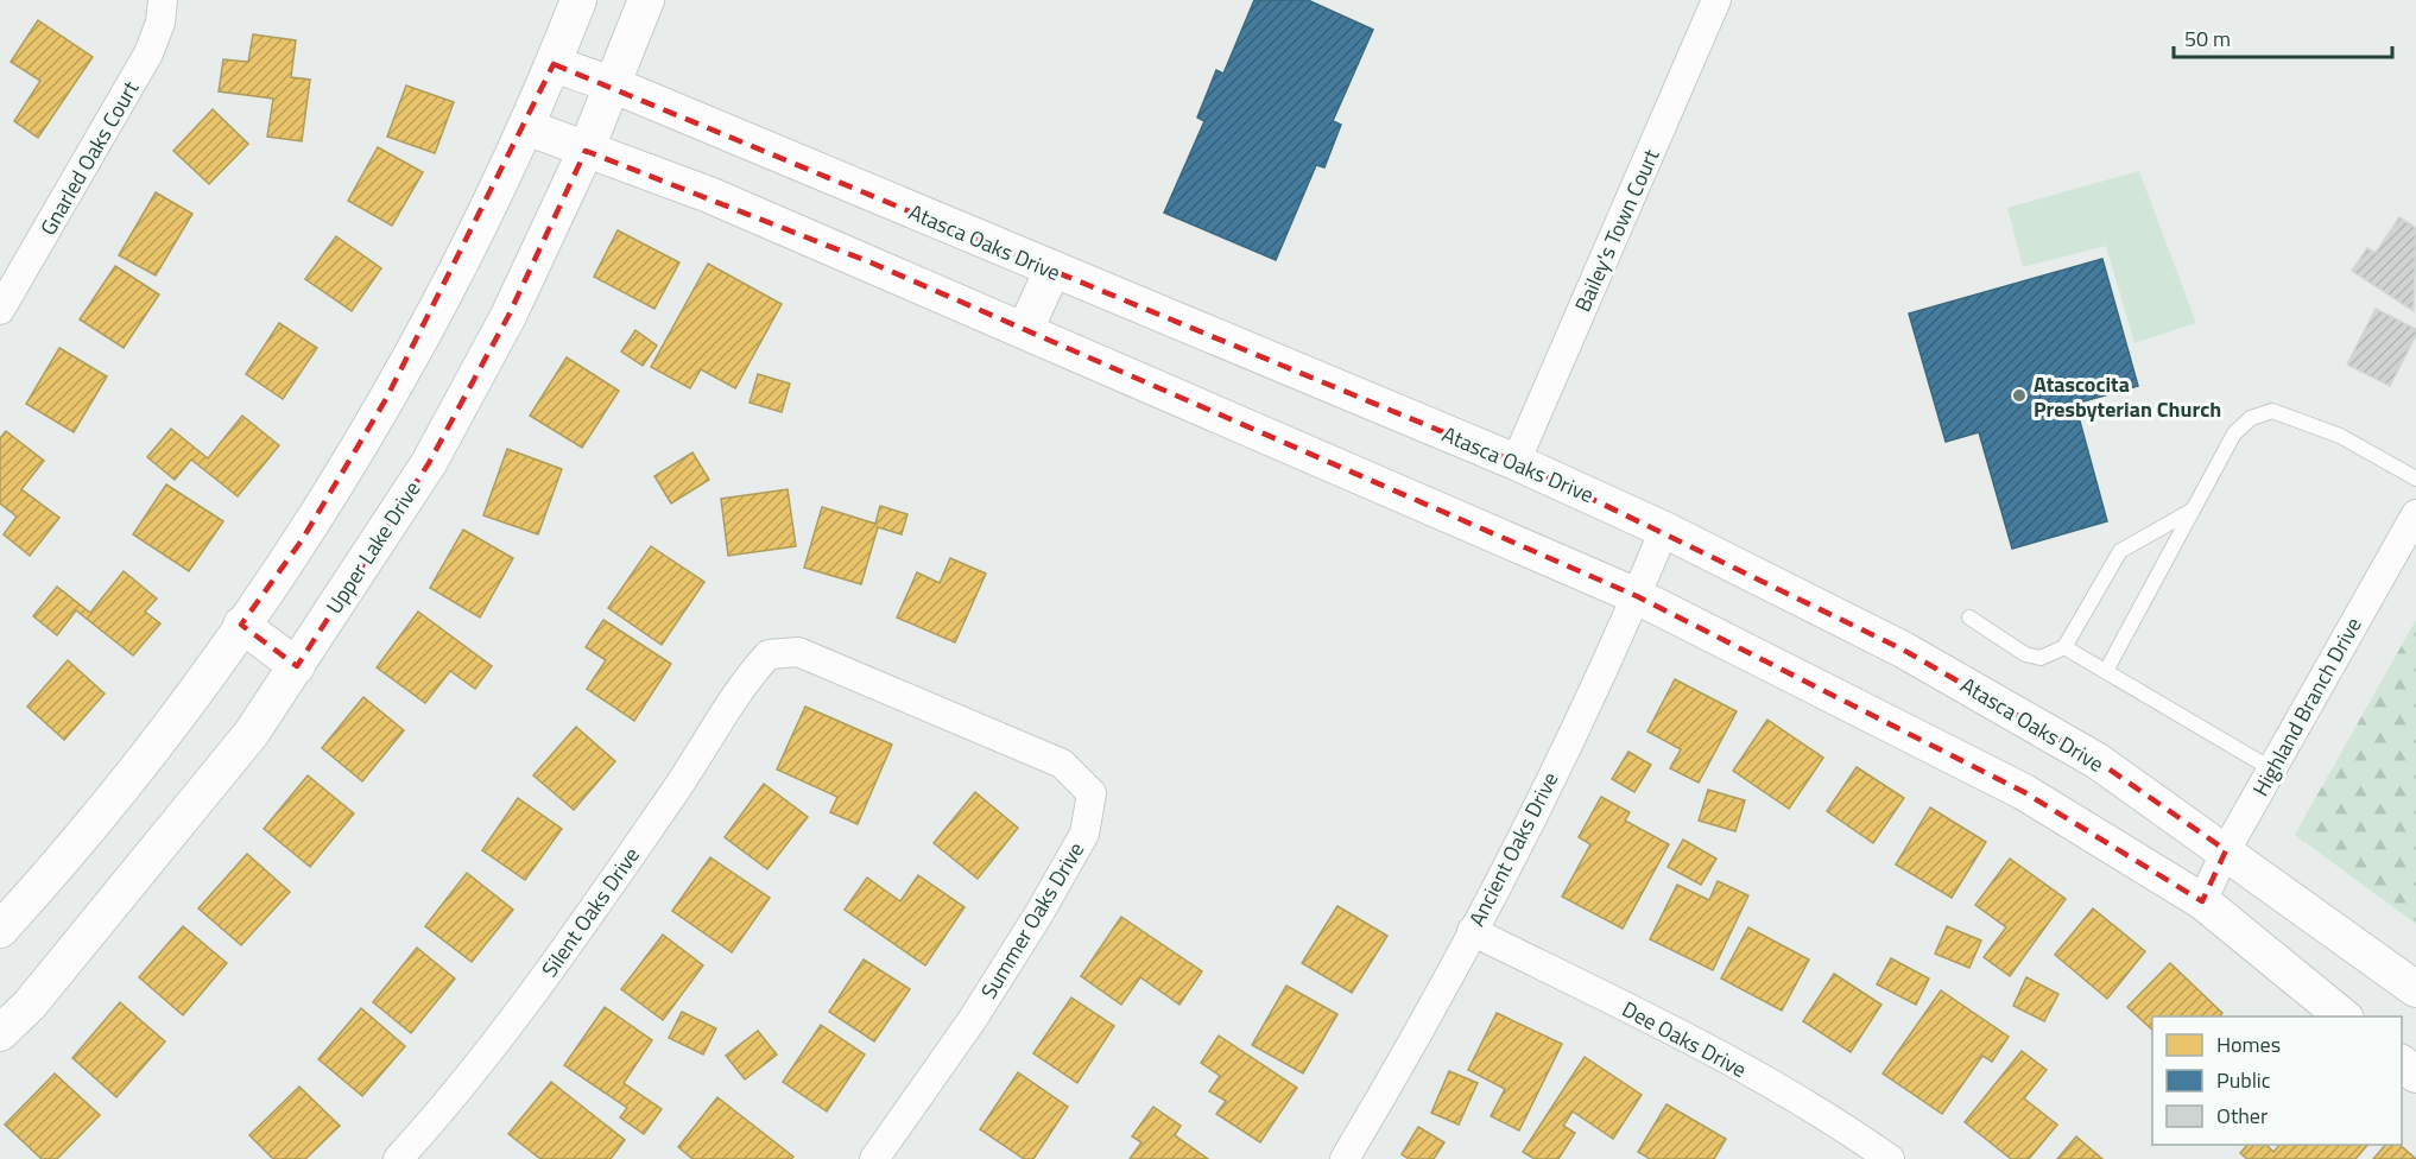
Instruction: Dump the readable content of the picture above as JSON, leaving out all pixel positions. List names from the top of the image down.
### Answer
{
  "streets": {
    "street": [
      "Gnarled Oaks Court",
      "Bailey's Town Court",
      "Atasca Oaks Drive",
      "Upper Lake Drive",
      "Highland Branch Drive",
      "Ancient Oaks Drive",
      "Silent Oaks Drive",
      "Summer Oaks Drive",
      "Dee Oaks Drive"
    ]
  },
  "crossings": [
    ["Bailey's Town Court", "Atasca Oaks Drive"],
    ["Atasca Oaks Drive", "Upper Lake Drive"],
    ["Atasca Oaks Drive", "Highland Branch Drive"],
    ["Atasca Oaks Drive", "Ancient Oaks Drive"],
    ["Ancient Oaks Drive", "Dee Oaks Drive"],
    ["Silent Oaks Drive", "Summer Oaks Drive"]
  ],
  "places": ["Atascocita Presbyterian Church"],
  "legend": ["Homes", "Public", "Other"],
  "scale_bar": "50 m"
}
